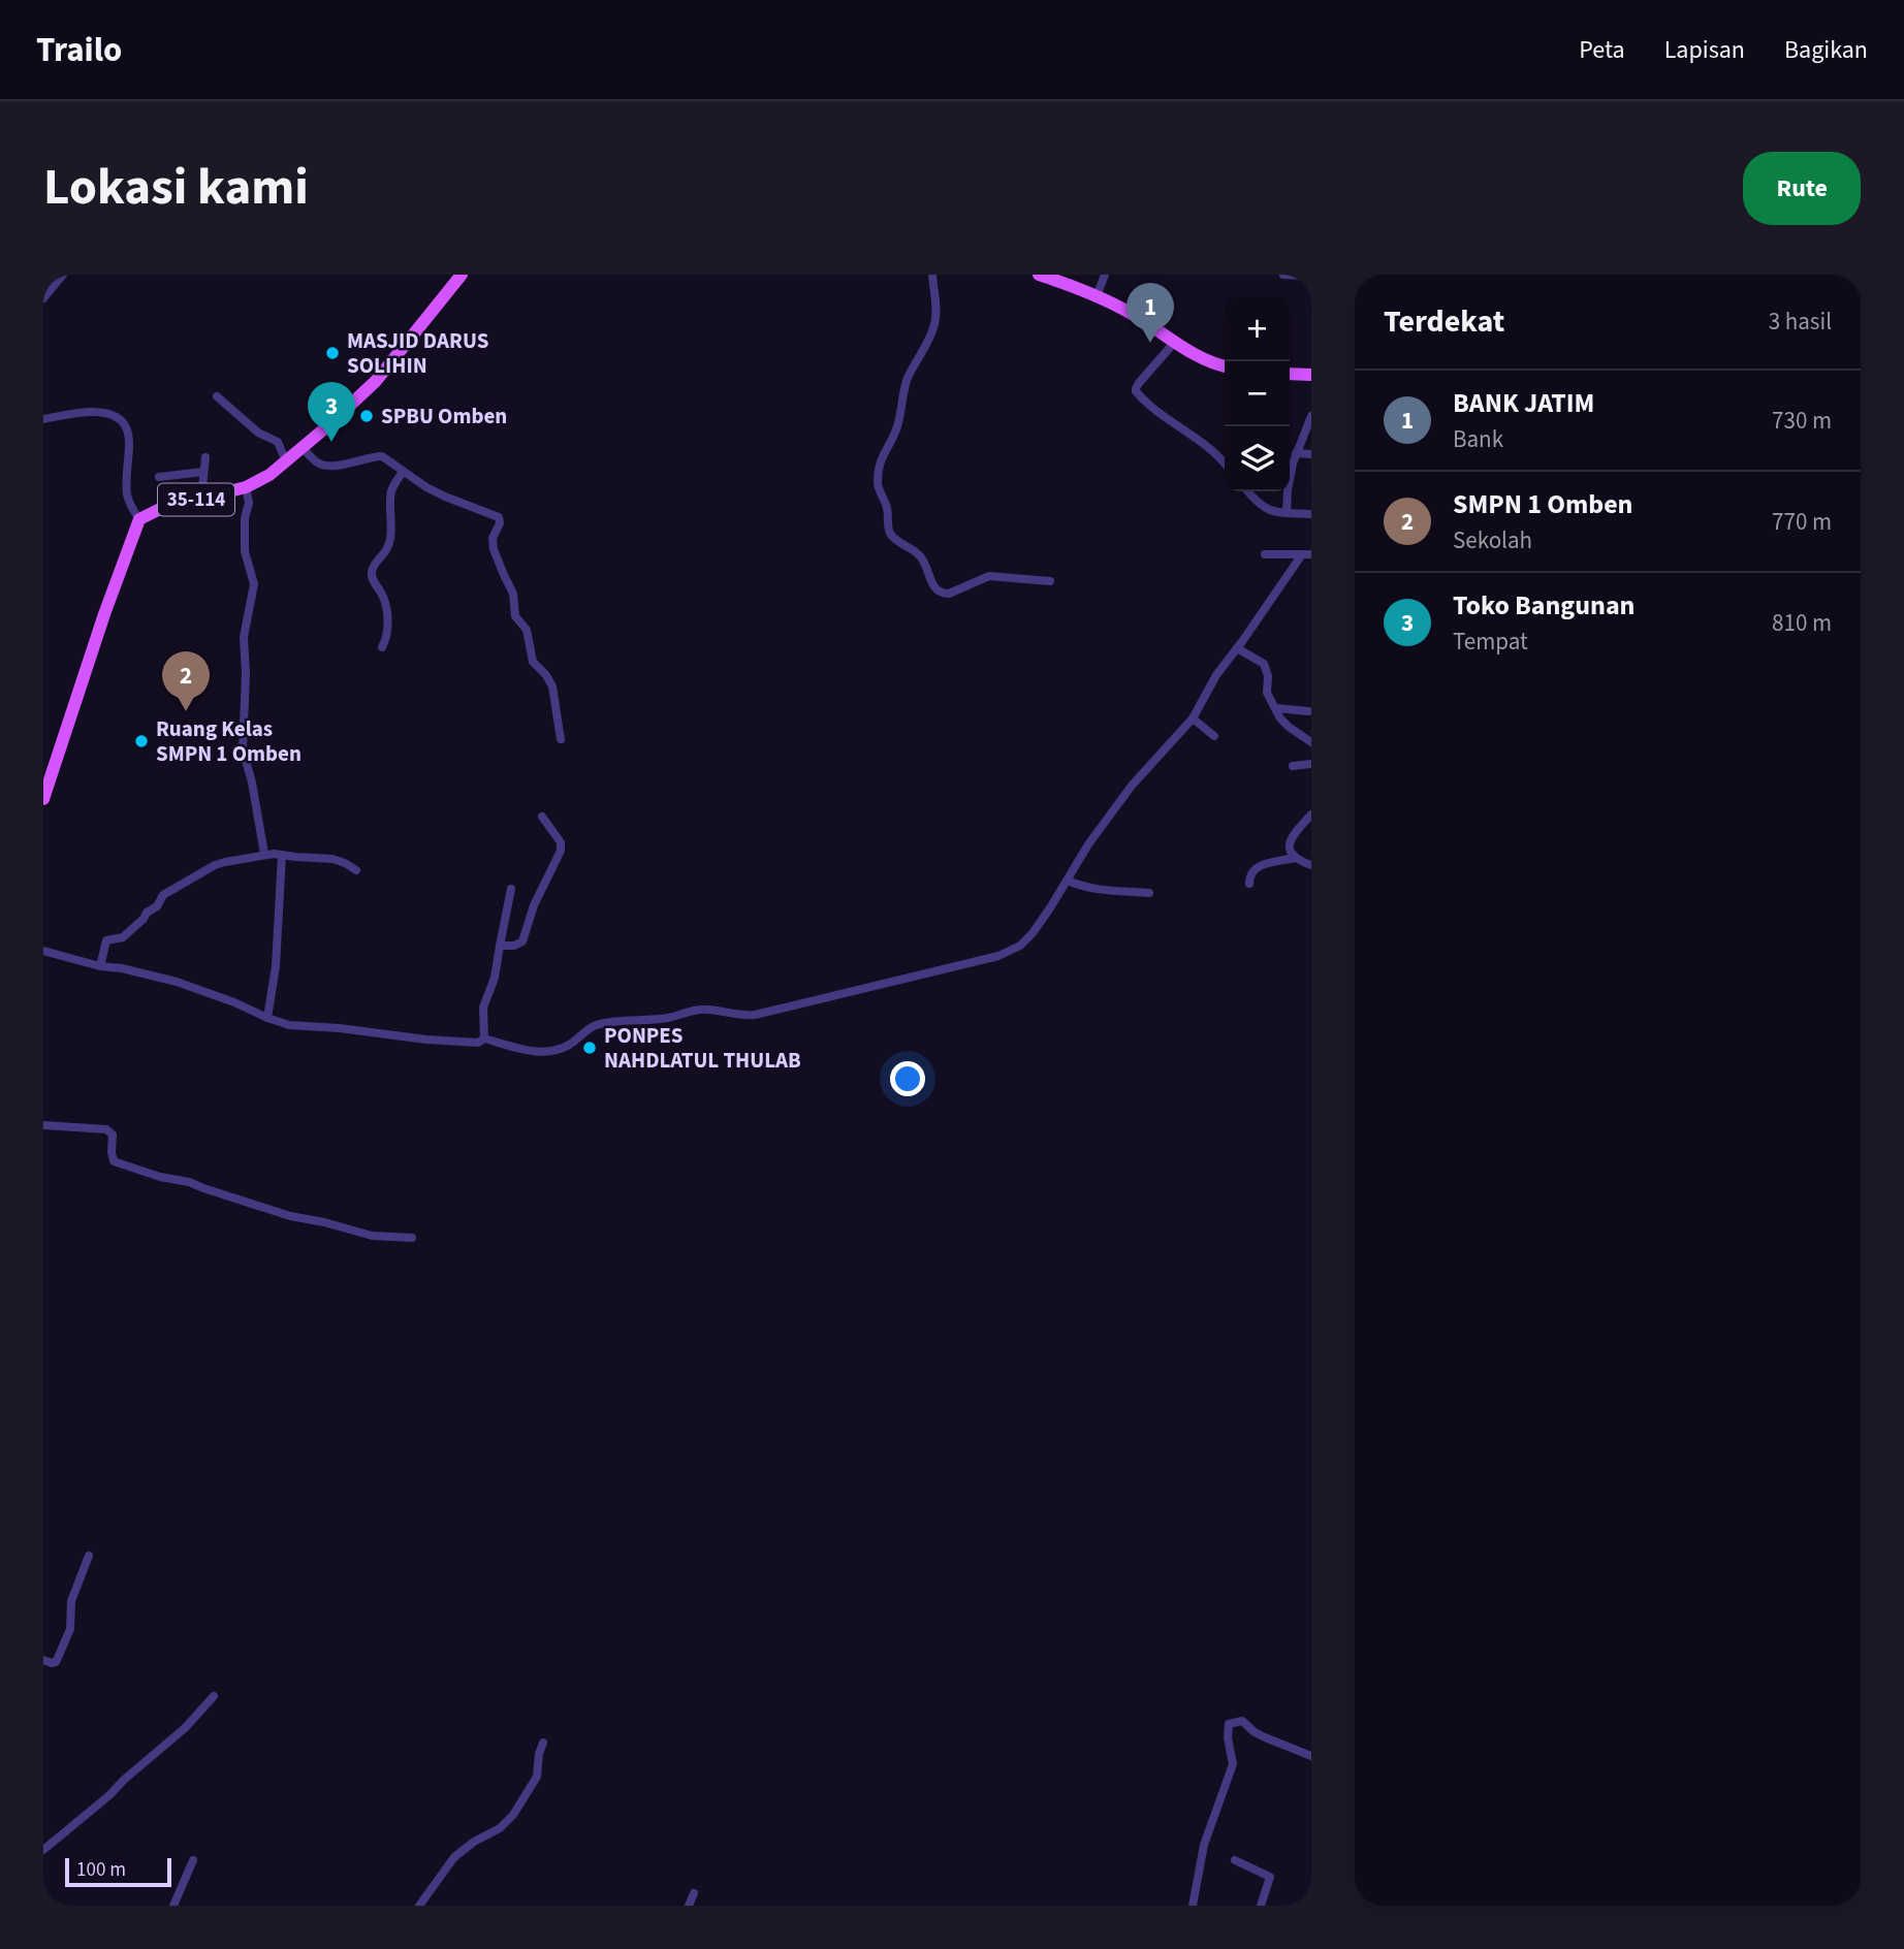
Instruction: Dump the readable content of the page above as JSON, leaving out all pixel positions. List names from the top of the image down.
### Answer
{
  "streets": {
    "main road": ["35-114"]
  },
  "places": [
    "MASJID DARUS SOLIHIN",
    "SPBU Omben",
    "Ruang Kelas SMPN 1 Omben",
    "PONPES NAHDLATUL THULAB"
  ],
  "scale_bar": "100 m",
  "page": {
    "header": "Trailo",
    "nav": ["Peta", "Lapisan", "Bagikan"],
    "title": "Lokasi kami",
    "buttons": "Rute",
    "heading": ["Terdekat", "3 hasil"],
    "pins": ["1", "3", "2"],
    "map_buttons": ["+", "−"],
    "list": [
      {
        "mark": "1",
        "name": "BANK JATIM",
        "note": "Bank",
        "value": "730 m"
      },
      {
        "mark": "2",
        "name": "SMPN 1 Omben",
        "note": "Sekolah",
        "value": "770 m"
      },
      {
        "mark": "3",
        "name": "Toko Bangunan",
        "note": "Tempat",
        "value": "810 m"
      }
    ],
    "scale": "100 m"
  }
}
